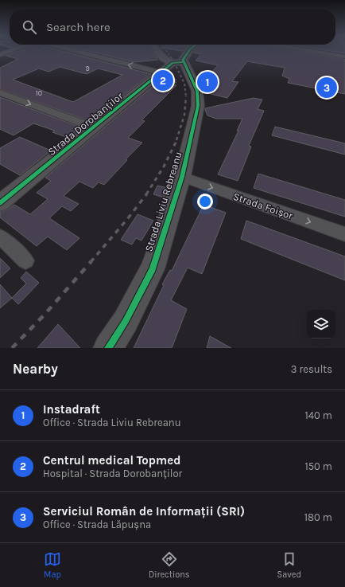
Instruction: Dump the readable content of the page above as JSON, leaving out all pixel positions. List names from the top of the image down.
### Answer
{
  "streets": {
    "street": ["Strada Dorobanților", "Strada Liviu Rebreanu", "Strada Foișor"]
  },
  "crossings": [
    ["Strada Dorobanților", "Strada Liviu Rebreanu"],
    ["Strada Liviu Rebreanu", "Strada Foișor"]
  ],
  "one_way": ["Strada Foișor"],
  "house_numbers": ["9", "10"],
  "page": {
    "search": "Search here",
    "pins": ["2", "1", "3"],
    "heading": ["Nearby", "3 results"],
    "list": [
      {
        "mark": "1",
        "name": "Instadraft",
        "note": "Office · Strada Liviu Rebreanu",
        "value": "140 m"
      },
      {
        "mark": "2",
        "name": "Centrul medical Topmed",
        "note": "Hospital · Strada Dorobanților",
        "value": "150 m"
      },
      {
        "mark": "3",
        "name": "Serviciul Român de Informații (SRI)",
        "note": "Office · Strada Lăpușna",
        "value": "180 m"
      }
    ],
    "nav": ["Map", "Directions", "Saved"]
  }
}
